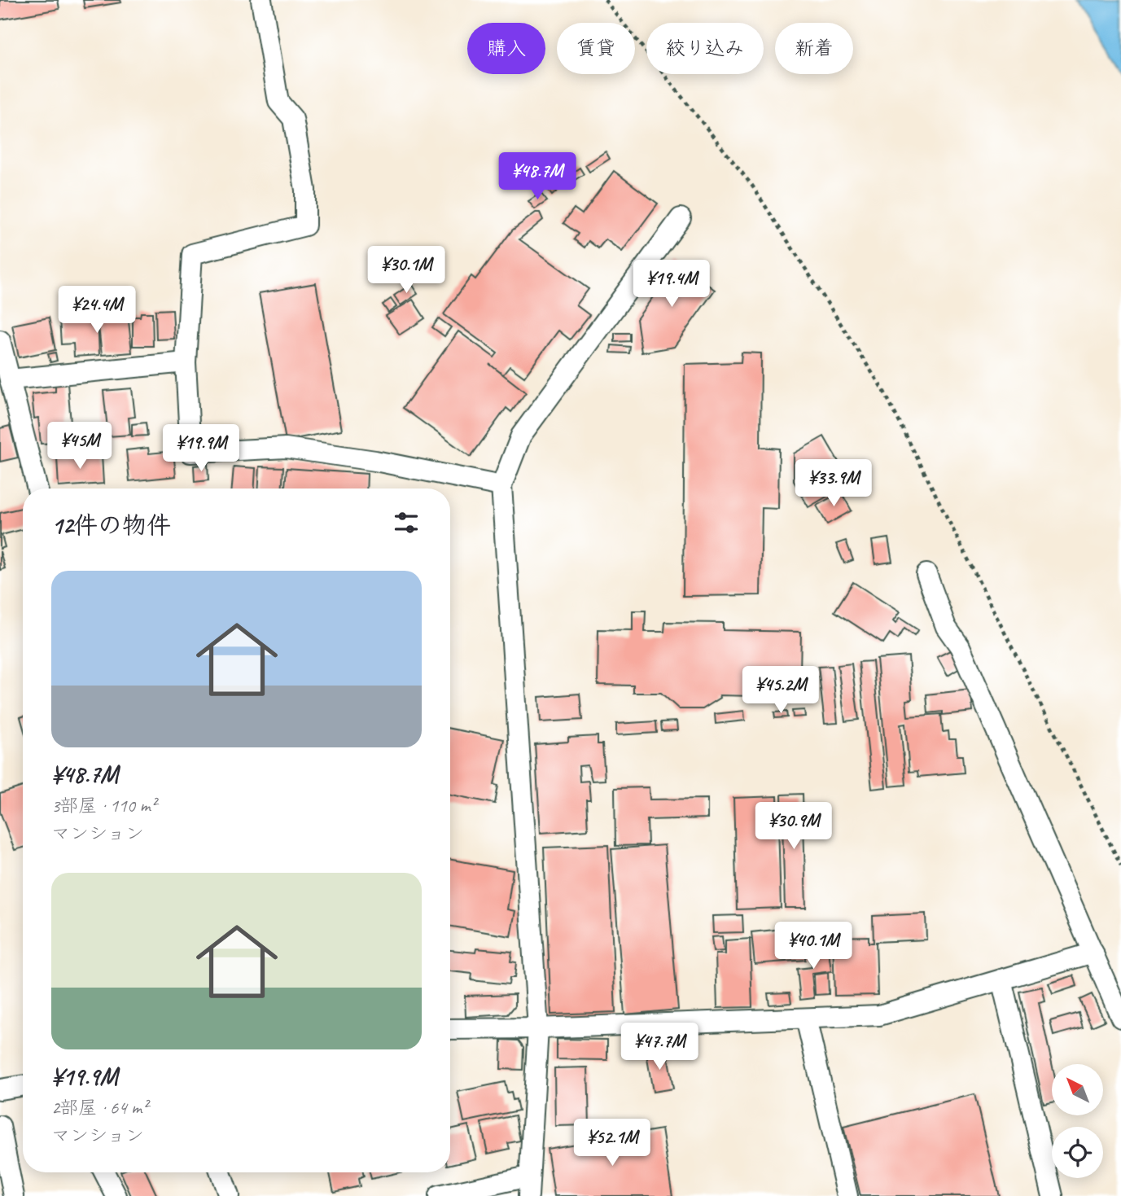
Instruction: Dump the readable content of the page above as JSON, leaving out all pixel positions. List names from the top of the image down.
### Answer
{
  "north": "top left",
  "page": {
    "chip": [
      "購入",
      "賃貸",
      "絞り込み",
      "新着"
    ],
    "price": [
      "¥48.7M",
      "¥30.1M",
      "¥19.4M",
      "¥24.4M",
      "¥45M",
      "¥19.9M",
      "¥33.9M",
      "¥45.2M",
      "¥30.9M",
      "¥40.1M",
      "¥47.7M",
      "¥52.1M"
    ],
    "heading": "12件の物件",
    "list": [
      {
        "name": "¥48.7M",
        "note": "3部屋 · 110 m² · マンション"
      },
      {
        "name": "¥19.9M",
        "note": "2部屋 · 64 m² · マンション"
      }
    ]
  }
}
